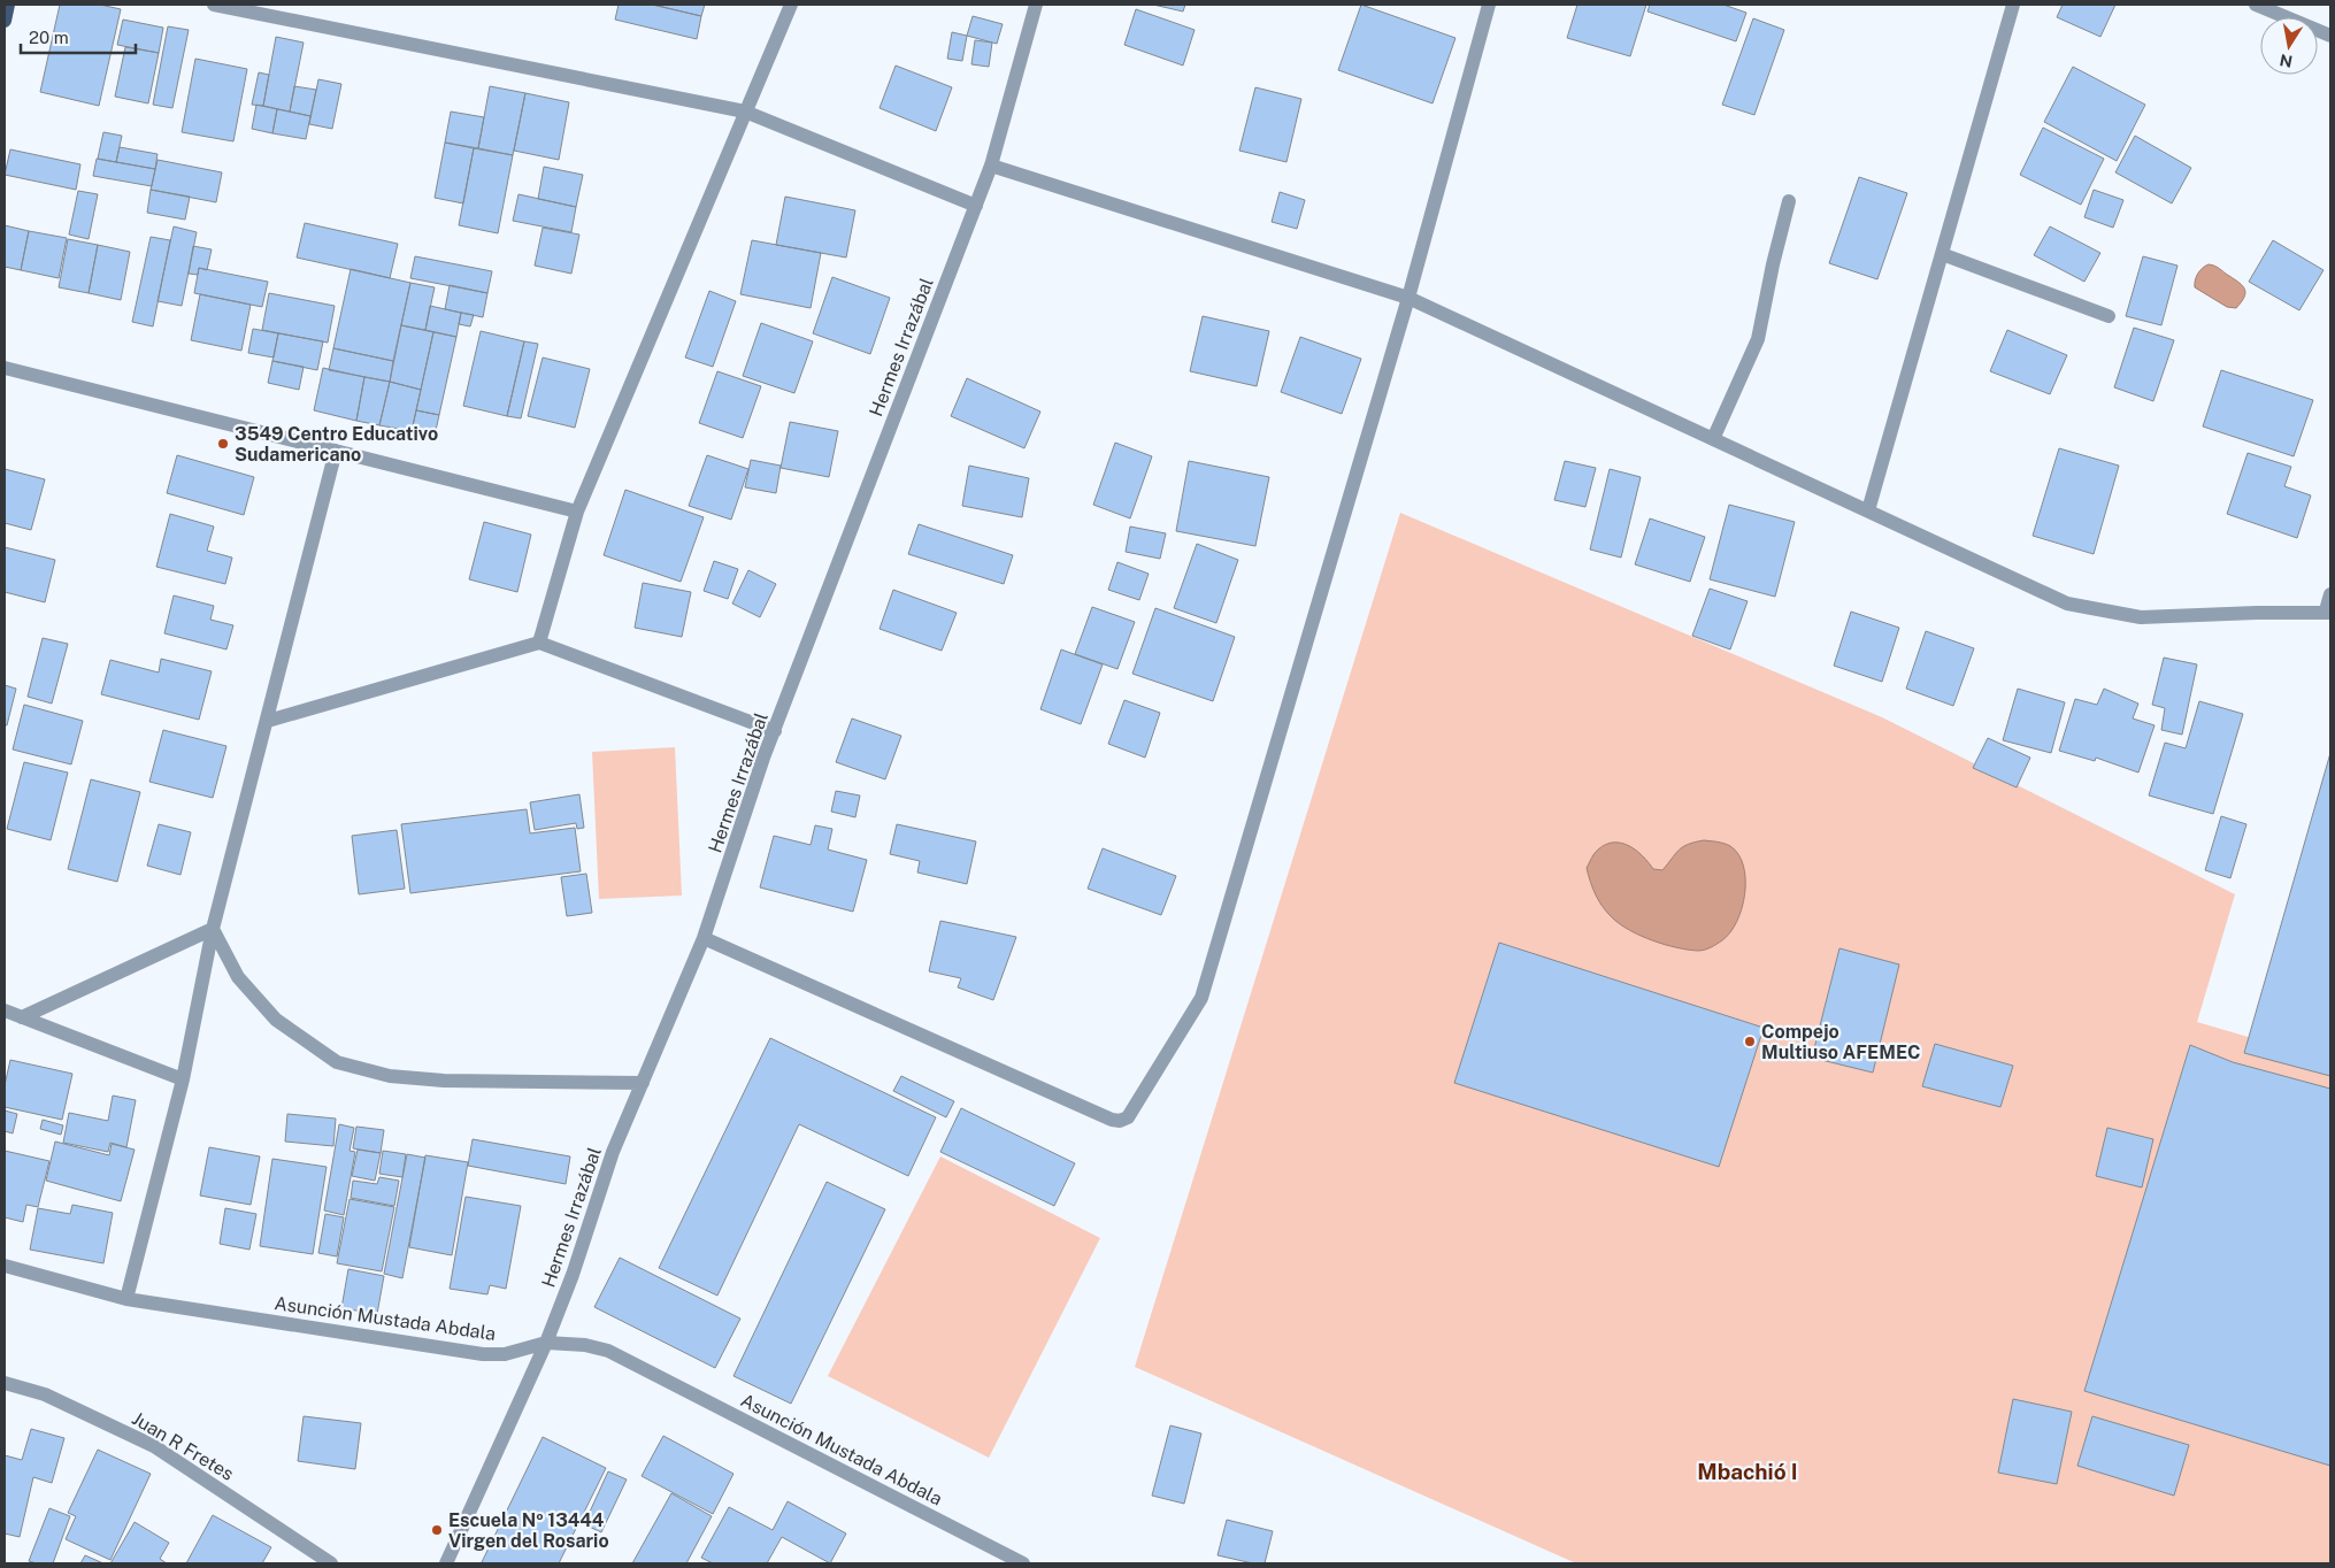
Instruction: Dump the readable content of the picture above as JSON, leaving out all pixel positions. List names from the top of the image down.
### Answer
{
  "streets": {
    "street": ["Hermes Irrazábal", "Asunción Mustada Abdala", "Juan R Fretes"]
  },
  "crossings": [
    ["Hermes Irrazábal", "Asunción Mustada Abdala"]
  ],
  "districts": ["Mbachió I"],
  "places": ["3549 Centro Educativo Sudamericano", "Compejo Multiuso AFEMEC", "Escuela Nº 13444 Virgen del Rosario"],
  "scale_bar": "20 m",
  "north": "bottom"
}
